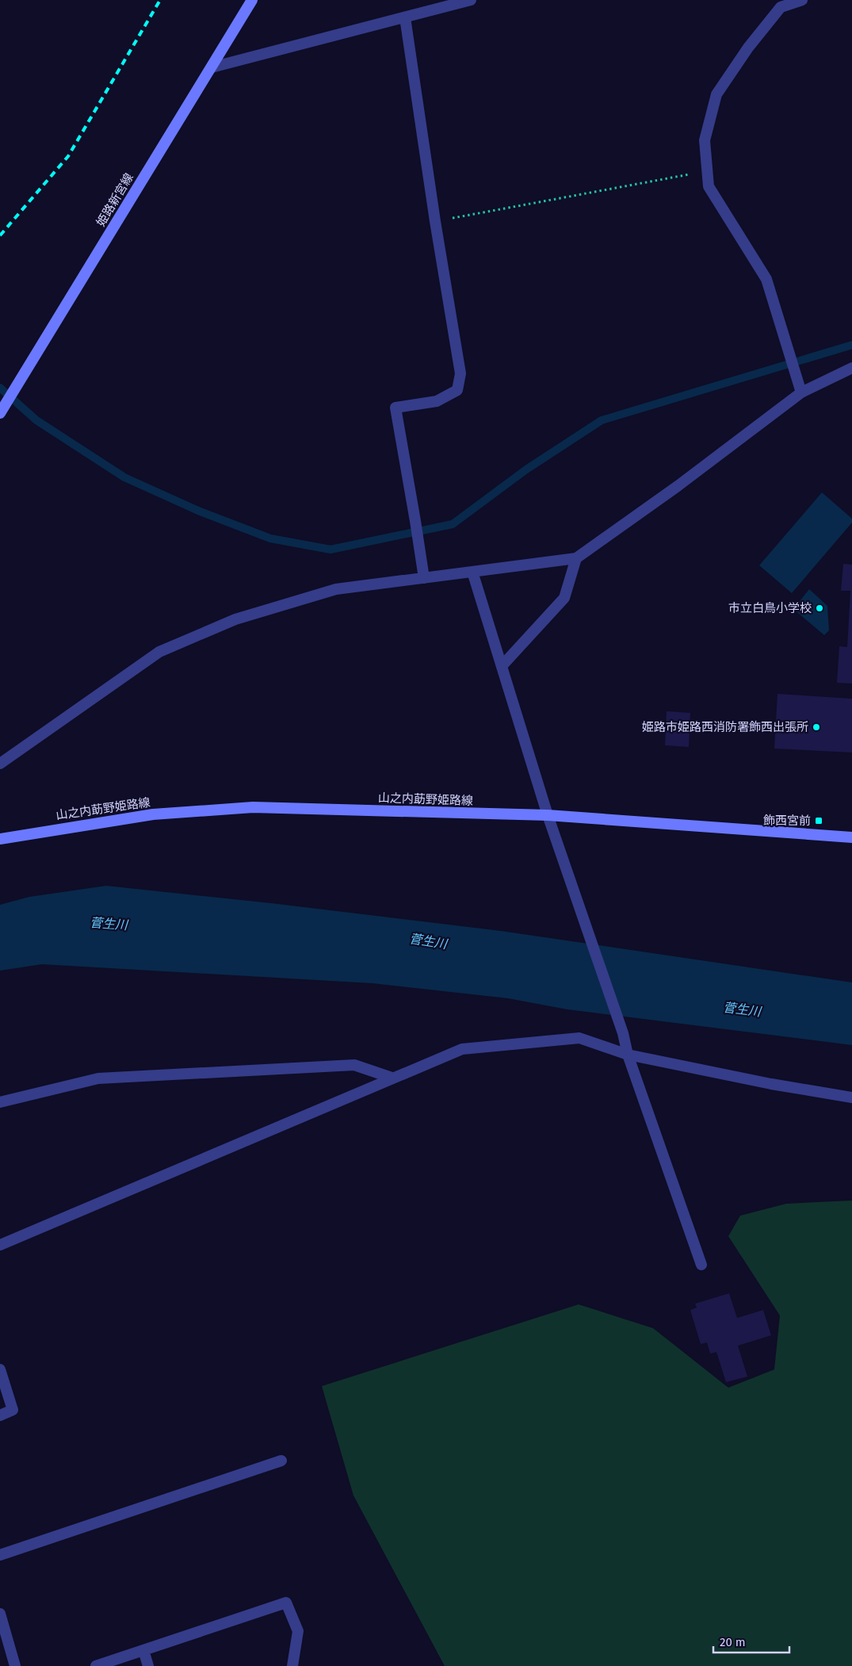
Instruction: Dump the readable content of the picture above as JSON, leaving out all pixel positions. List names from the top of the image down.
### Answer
{
  "streets": {
    "main road": ["姫路新宮線", "山之内莇野姫路線"]
  },
  "water": ["菅生川"],
  "places": {
    "other": ["市立白鳥小学校", "姫路市姫路西消防署飾西出張所"],
    "transit": ["飾西宮前"]
  },
  "scale_bar": "20 m"
}
